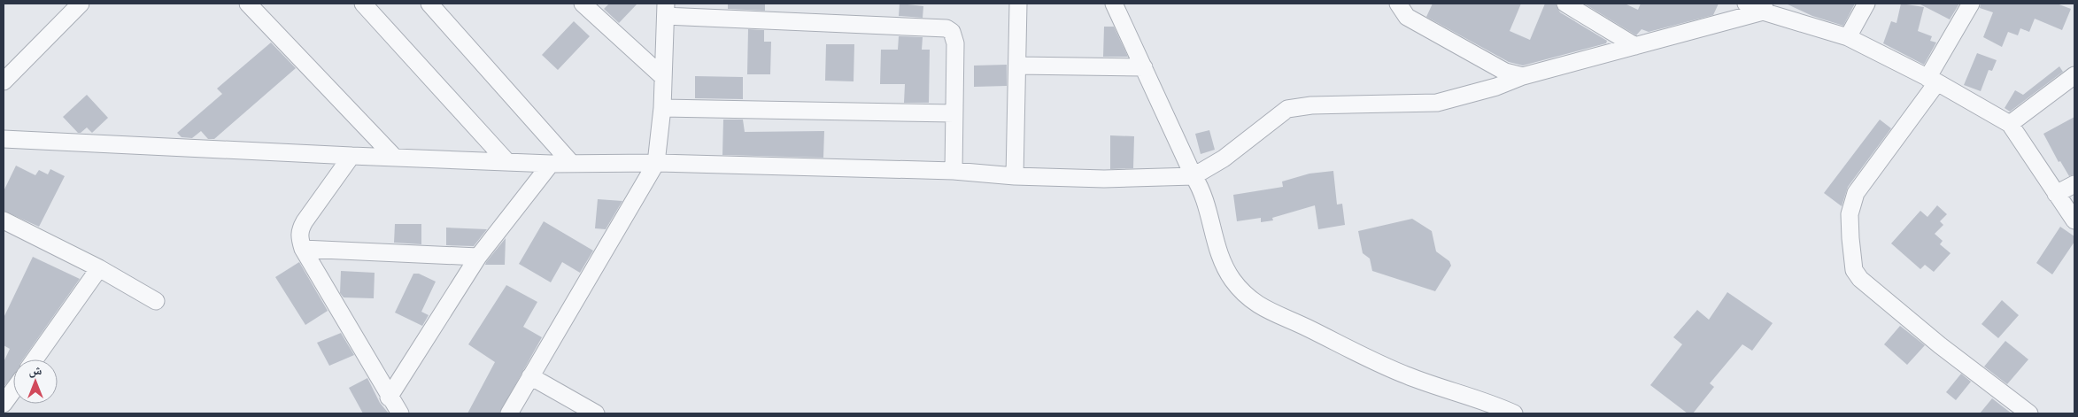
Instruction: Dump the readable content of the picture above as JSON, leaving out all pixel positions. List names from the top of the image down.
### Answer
{
  "north": "top"
}
